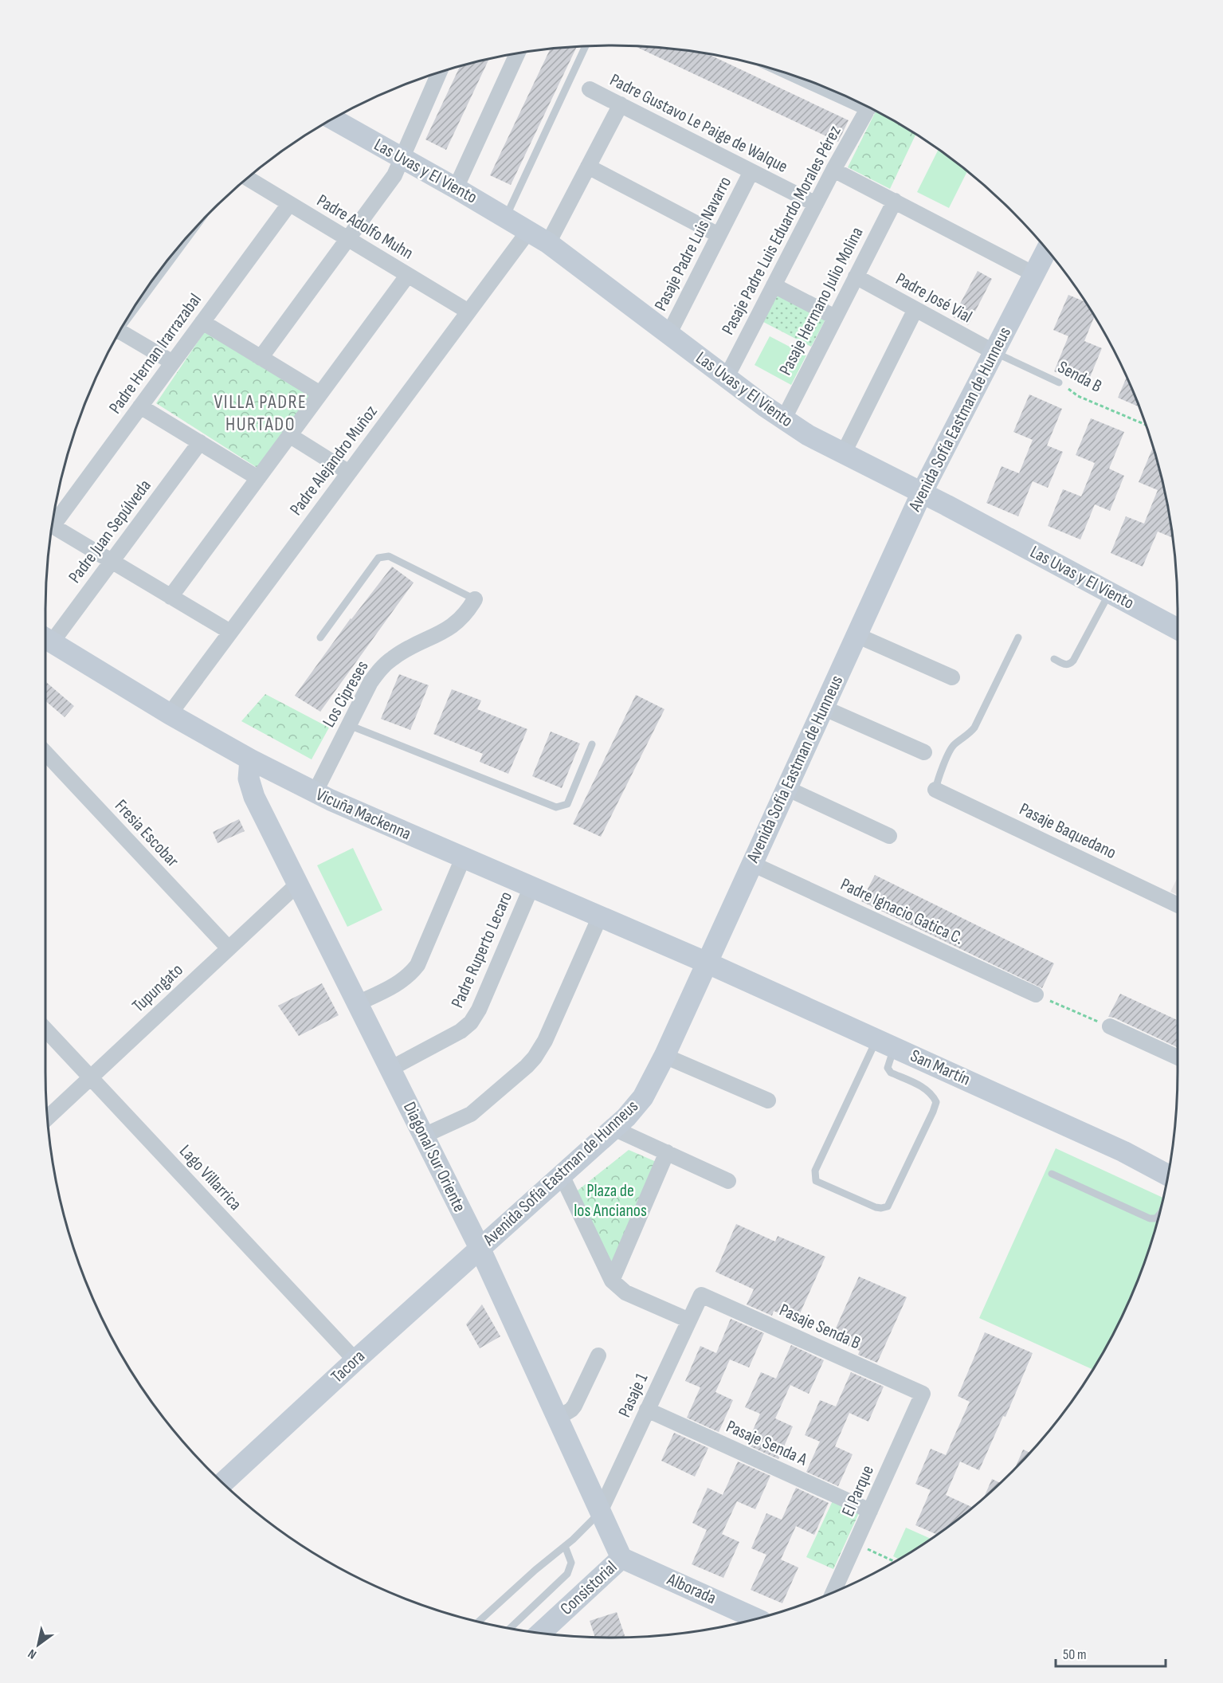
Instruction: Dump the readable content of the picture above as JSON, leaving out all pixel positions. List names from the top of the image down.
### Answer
{
  "streets": {
    "street": [
      "Padre Gustavo Le Paige de Walque",
      "Las Uvas y El Viento",
      "Padre Adolfo Muhn",
      "Pasaje Padre Luis Eduardo Morales Pérez",
      "Pasaje Padre Luis Navarro",
      "Padre José Vial",
      "Pasaje Hermano Julio Molina",
      "Padre Hernan Irarrazabal",
      "Avenida Sofía Eastman de Hunneus",
      "Padre Alejandro Muñoz",
      "Padre Juan Sepúlveda",
      "Los Cipreses",
      "Vicuña Mackenna",
      "Pasaje Baquedano",
      "Fresia Escobar",
      "Padre Ignacio Gatica C.",
      "Padre Ruperto Lecaro",
      "Tupungato",
      "San Martín",
      "Diagonal Sur Oriente",
      "Lago Villarrica",
      "Pasaje Senda B",
      "Tacora",
      "Pasaje 1",
      "Pasaje Senda A",
      "El Parque",
      "Consistorial",
      "Alborada"
    ],
    "lane": ["Senda B"]
  },
  "crossings": [
    ["Padre Gustavo Le Paige de Walque", "Pasaje Padre Luis Eduardo Morales Pérez"],
    ["Padre Gustavo Le Paige de Walque", "Pasaje Padre Luis Navarro"],
    ["Las Uvas y El Viento", "Pasaje Padre Luis Eduardo Morales Pérez"],
    ["Las Uvas y El Viento", "Pasaje Padre Luis Navarro"],
    ["Las Uvas y El Viento", "Pasaje Hermano Julio Molina"],
    ["Las Uvas y El Viento", "Avenida Sofía Eastman de Hunneus"],
    ["Las Uvas y El Viento", "Padre Alejandro Muñoz"],
    ["Padre Adolfo Muhn", "Padre Hernan Irarrazabal"],
    ["Padre Adolfo Muhn", "Padre Alejandro Muñoz"],
    ["Padre José Vial", "Pasaje Hermano Julio Molina"],
    ["Padre José Vial", "Senda B"],
    ["Padre José Vial", "Avenida Sofía Eastman de Hunneus"],
    ["Senda B", "Avenida Sofía Eastman de Hunneus"],
    ["Avenida Sofía Eastman de Hunneus", "Vicuña Mackenna"],
    ["Avenida Sofía Eastman de Hunneus", "Padre Ignacio Gatica C."],
    ["Avenida Sofía Eastman de Hunneus", "San Martín"],
    ["Avenida Sofía Eastman de Hunneus", "Diagonal Sur Oriente"],
    ["Avenida Sofía Eastman de Hunneus", "Tacora"],
    ["Padre Alejandro Muñoz", "Vicuña Mackenna"],
    ["Los Cipreses", "Vicuña Mackenna"],
    ["Vicuña Mackenna", "Padre Ruperto Lecaro"],
    ["Vicuña Mackenna", "San Martín"],
    ["Vicuña Mackenna", "Diagonal Sur Oriente"],
    ["Fresia Escobar", "Tupungato"],
    ["Padre Ruperto Lecaro", "Diagonal Sur Oriente"],
    ["Tupungato", "Diagonal Sur Oriente"],
    ["Tupungato", "Lago Villarrica"],
    ["Diagonal Sur Oriente", "Tacora"],
    ["Diagonal Sur Oriente", "Pasaje 1"],
    ["Diagonal Sur Oriente", "Consistorial"],
    ["Diagonal Sur Oriente", "Alborada"],
    ["Lago Villarrica", "Tacora"],
    ["Pasaje Senda B", "Pasaje 1"],
    ["Pasaje Senda B", "El Parque"],
    ["Pasaje 1", "Pasaje Senda A"],
    ["Pasaje Senda A", "El Parque"],
    ["Consistorial", "Alborada"]
  ],
  "districts": ["VILLA PADRE HURTADO"],
  "parks": ["Plaza de los Ancianos"],
  "scale_bar": "50 m",
  "north": "bottom left"
}
